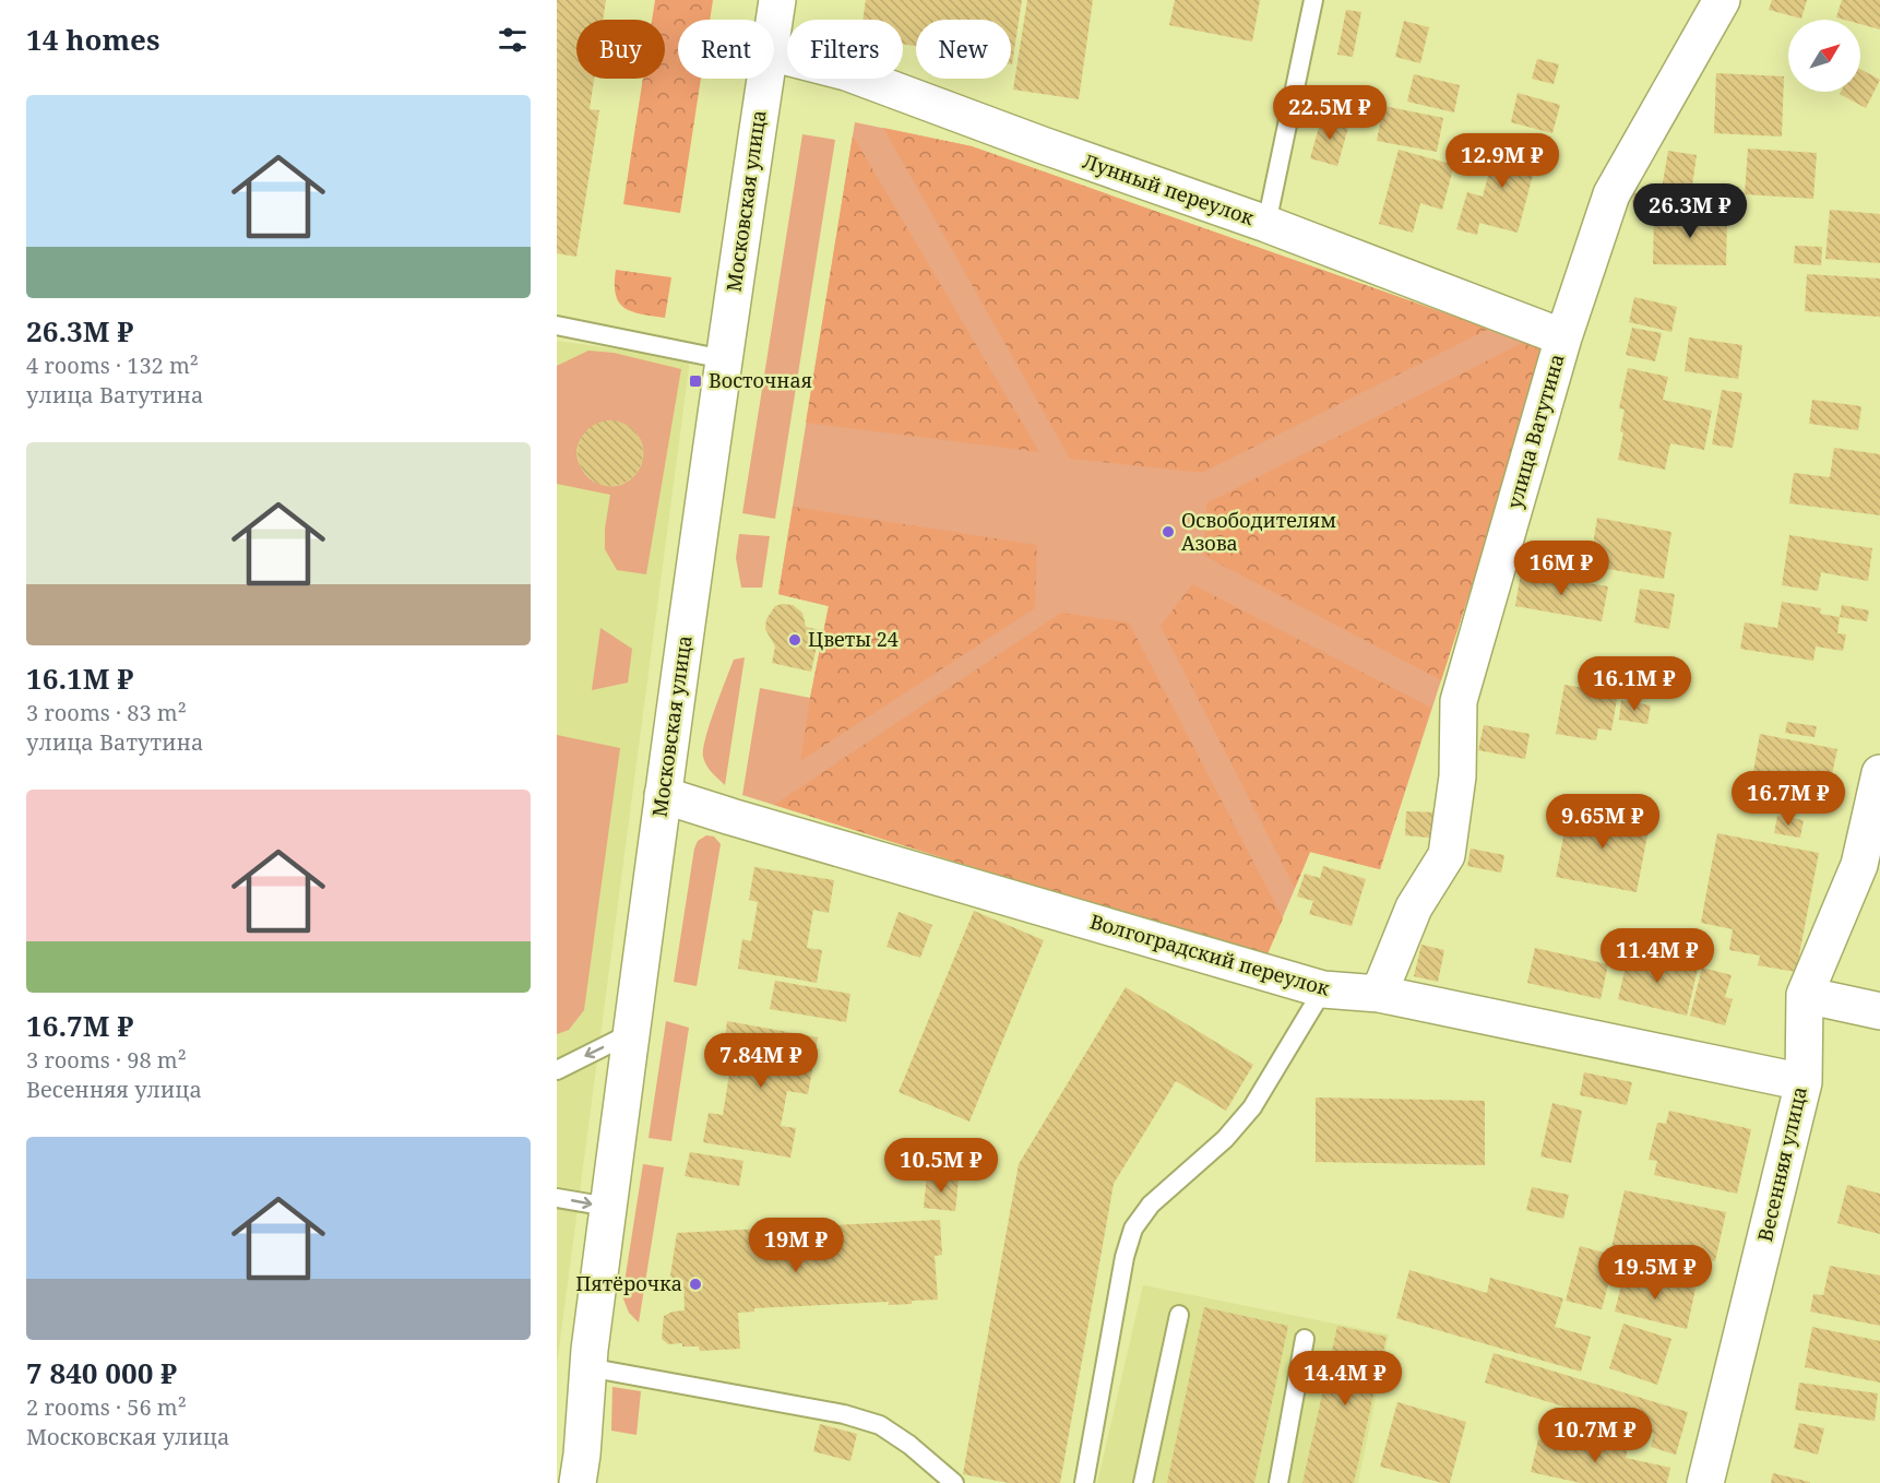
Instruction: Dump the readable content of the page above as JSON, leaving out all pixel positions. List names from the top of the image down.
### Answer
{
  "streets": {
    "street": [
      "Лунный переулок",
      "Московская улица",
      "улица Ватутина",
      "Волгоградский переулок",
      "Весенняя улица"
    ]
  },
  "crossings": [
    ["Лунный переулок", "улица Ватутина"],
    ["Московская улица", "Волгоградский переулок"],
    ["улица Ватутина", "Волгоградский переулок"],
    ["Волгоградский переулок", "Весенняя улица"]
  ],
  "places": {
    "transit": ["Восточная"],
    "other": ["Освободителям Азова", "Цветы 24", "Пятёрочка"]
  },
  "north": "top right",
  "page": {
    "heading": "14 homes",
    "chip": [
      "Buy",
      "Rent",
      "Filters",
      "New"
    ],
    "list": [
      {
        "name": "26.3M ₽",
        "note": "4 rooms · 132 m² · улица Ватутина"
      },
      {
        "name": "16.1M ₽",
        "note": "3 rooms · 83 m² · улица Ватутина"
      },
      {
        "name": "16.7M ₽",
        "note": "3 rooms · 98 m² · Весенняя улица"
      },
      {
        "name": "7 840 000 ₽",
        "note": "2 rooms · 56 m² · Московская улица"
      }
    ],
    "price": [
      "22.5M ₽",
      "12.9M ₽",
      "26.3M ₽",
      "16M ₽",
      "16.1M ₽",
      "16.7M ₽",
      "9.65M ₽",
      "11.4M ₽",
      "7.84M ₽",
      "10.5M ₽",
      "19M ₽",
      "19.5M ₽",
      "14.4M ₽",
      "10.7M ₽"
    ]
  }
}
